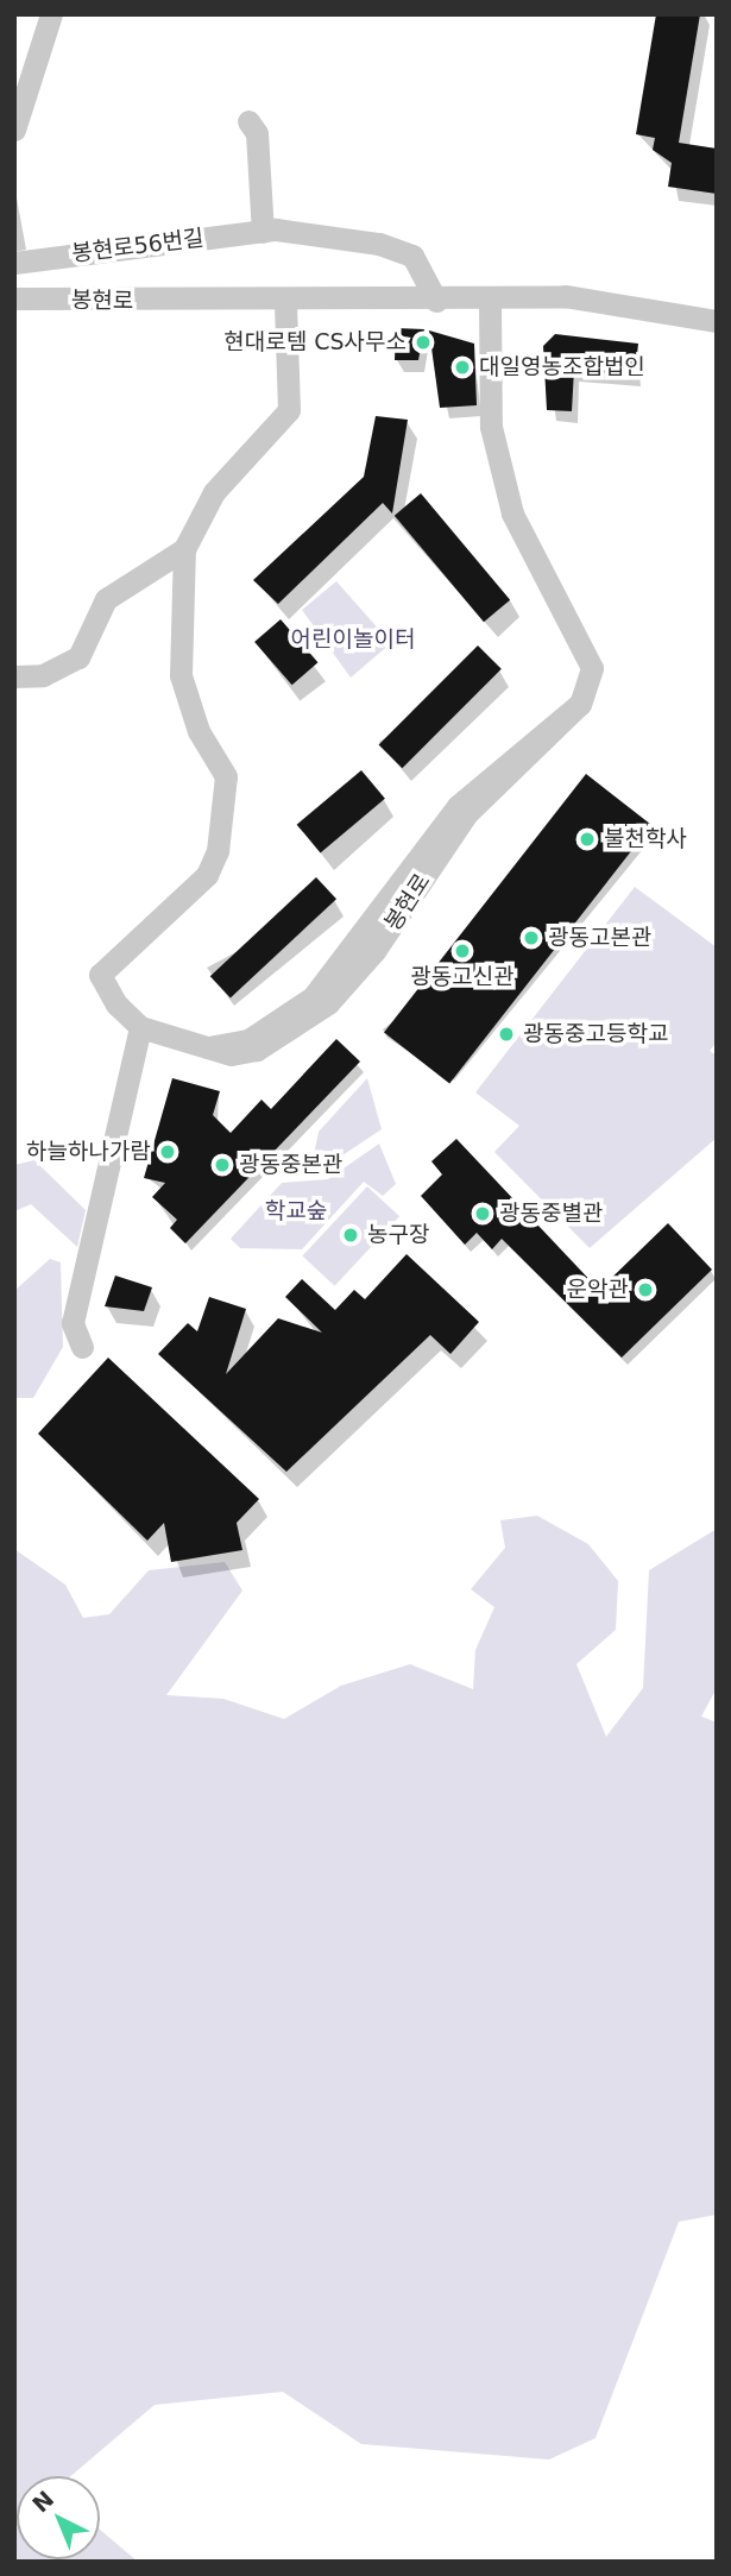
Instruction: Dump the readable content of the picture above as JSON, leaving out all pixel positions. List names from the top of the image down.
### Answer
{
  "streets": {
    "street": ["봉현로56번길", "봉현로"]
  },
  "crossings": [
    ["봉현로56번길", "봉현로"]
  ],
  "parks": ["어린이놀이터", "학교숲"],
  "places": [
    "현대로템 CS사무소",
    "대일영농조합법인",
    "불천학사",
    "광동고본관",
    "광동고신관",
    "광동중고등학교",
    "하늘하나가람",
    "광동중본관",
    "광동중별관",
    "농구장",
    "운악관"
  ],
  "north": "top left"
}
